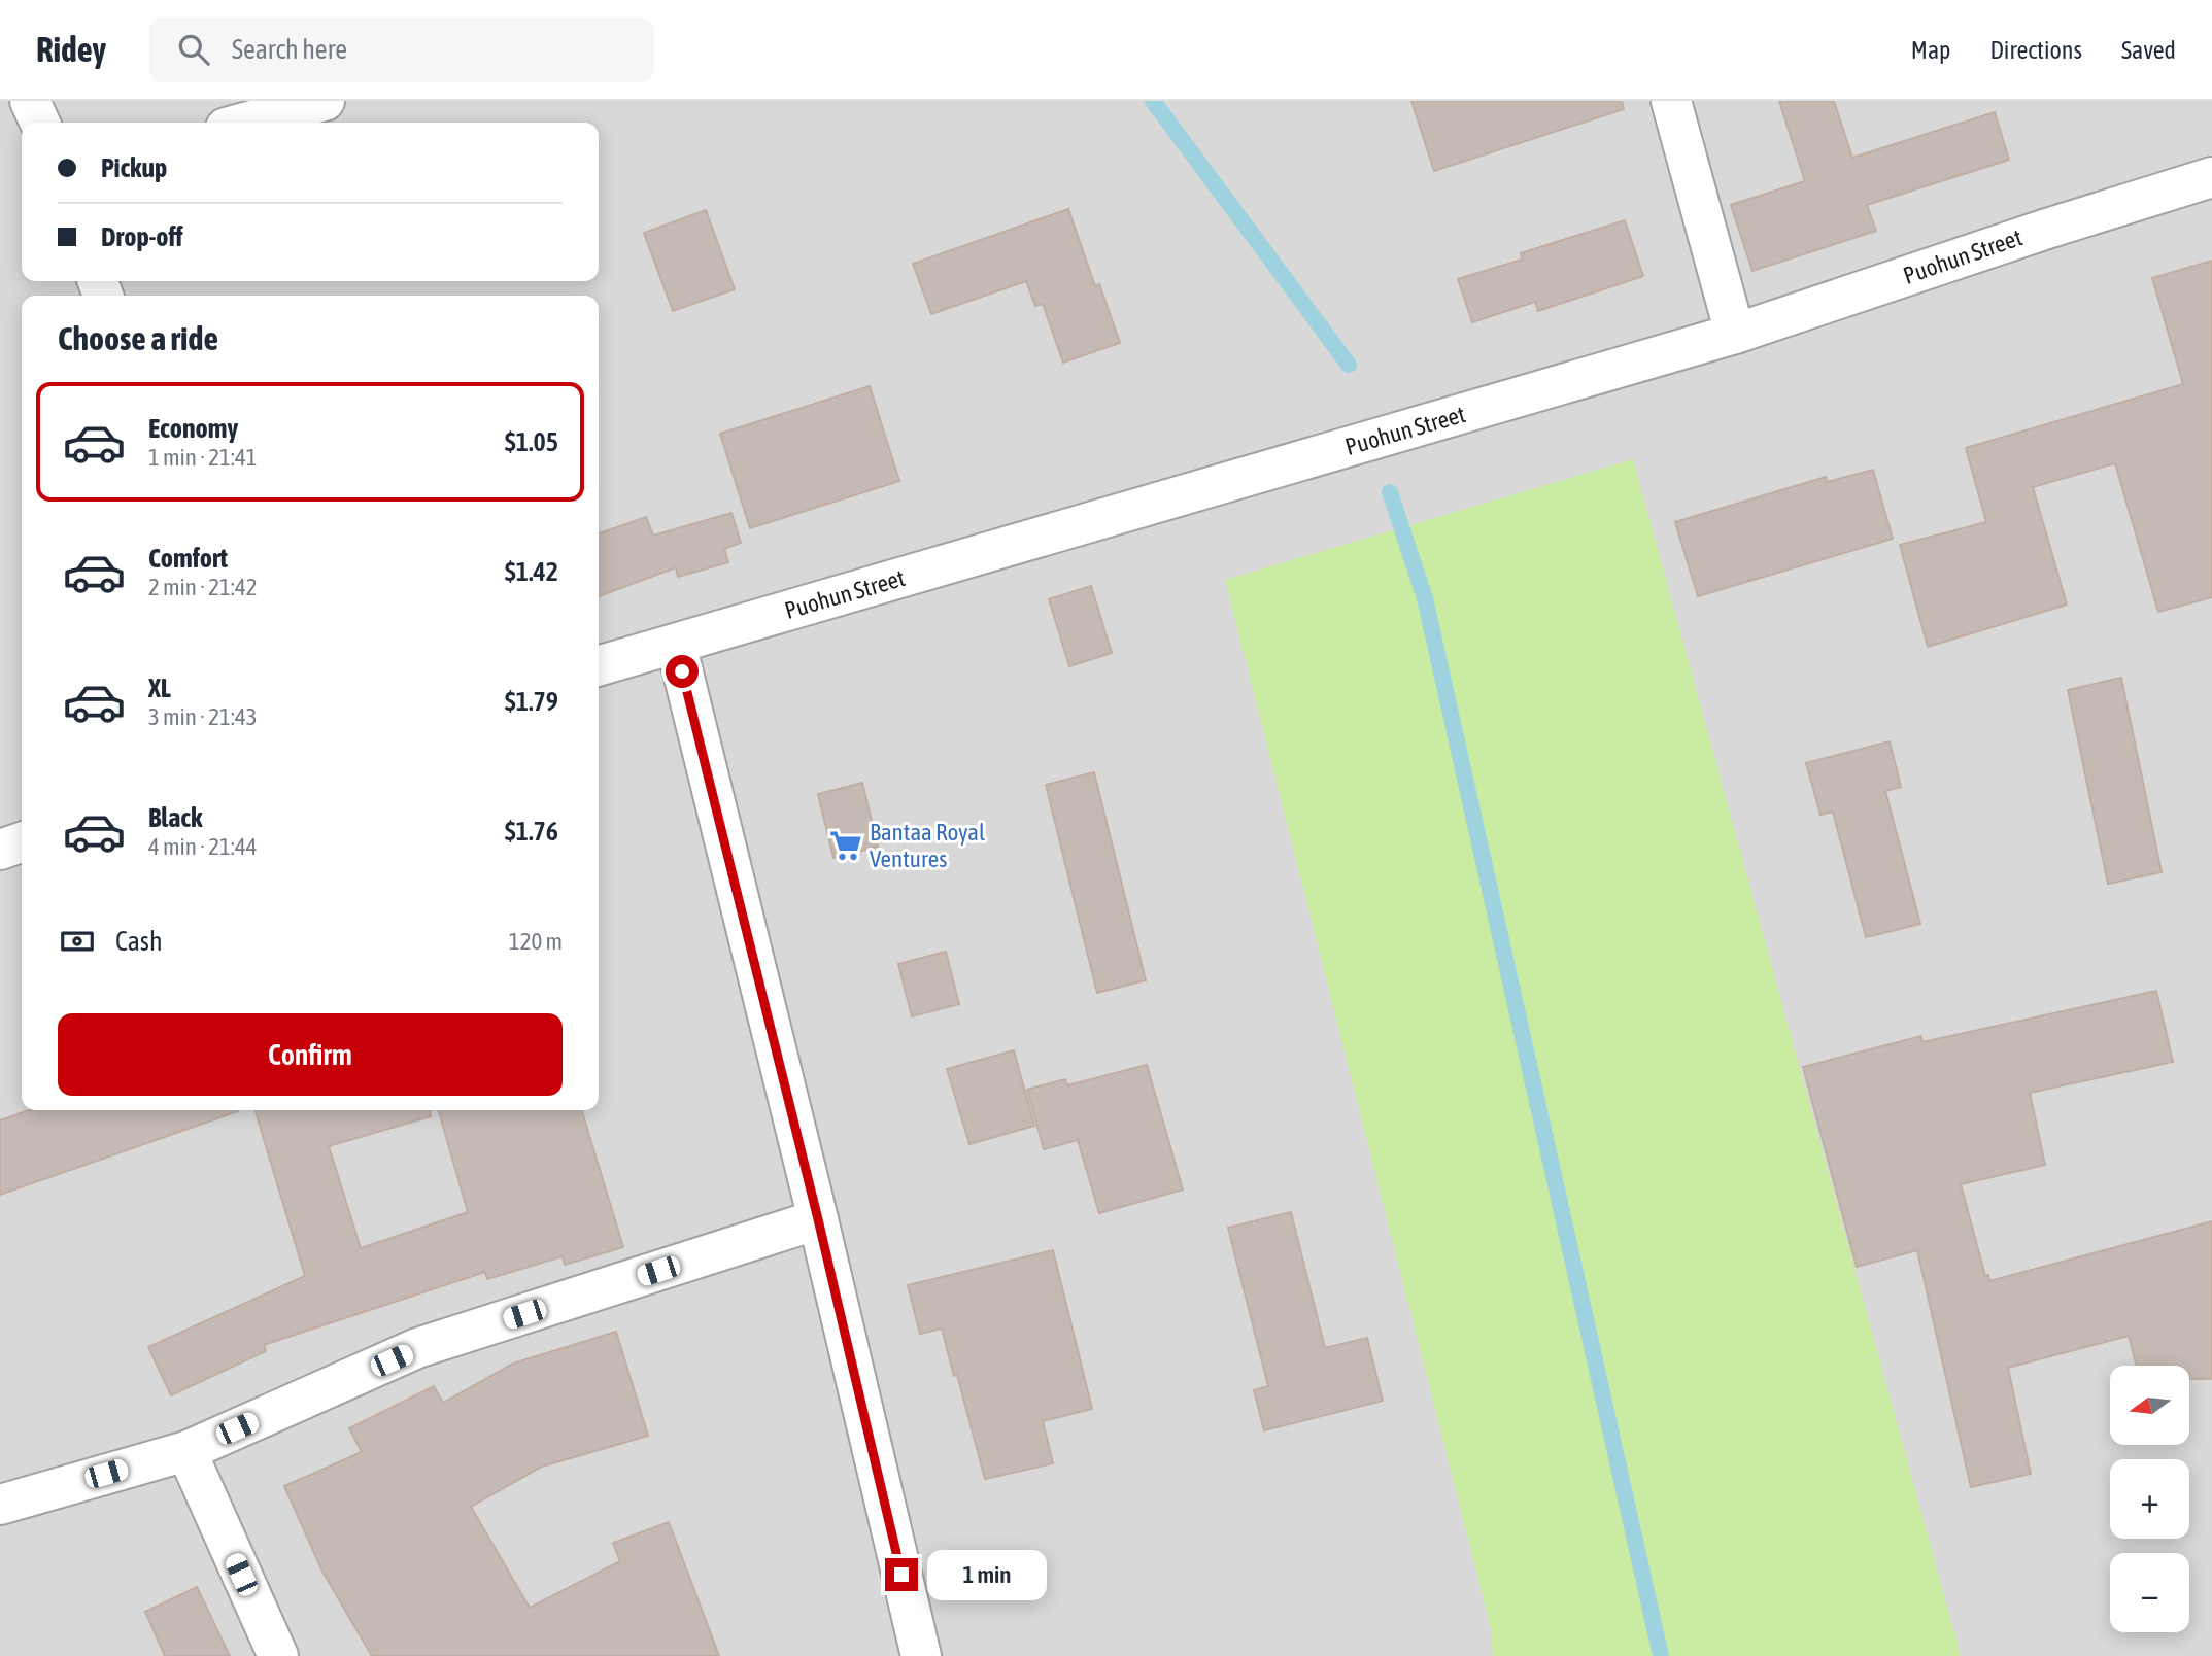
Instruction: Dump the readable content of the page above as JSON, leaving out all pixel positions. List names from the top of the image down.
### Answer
{
  "streets": {
    "street": ["Puohun Street"]
  },
  "places": {
    "supermarket": ["Bantaa Royal Ventures"]
  },
  "north": "left",
  "page": {
    "header": "Ridey",
    "search": "Search here",
    "nav": ["Map", "Directions", "Saved"],
    "banner": ["Pickup", "Drop-off"],
    "heading": "Choose a ride",
    "list": [
      {
        "name": "Economy",
        "note": "1 min · 21:41",
        "value": "$1.05"
      },
      {
        "name": "Comfort",
        "note": "2 min · 21:42",
        "value": "$1.42"
      },
      {
        "name": "XL",
        "note": "3 min · 21:43",
        "value": "$1.79"
      },
      {
        "name": "Black",
        "note": "4 min · 21:44",
        "value": "$1.76"
      }
    ],
    "pay": ["Cash", "120 m"],
    "buttons": "Confirm",
    "map_buttons": ["+", "−"],
    "bubble": "1 min"
  }
}
